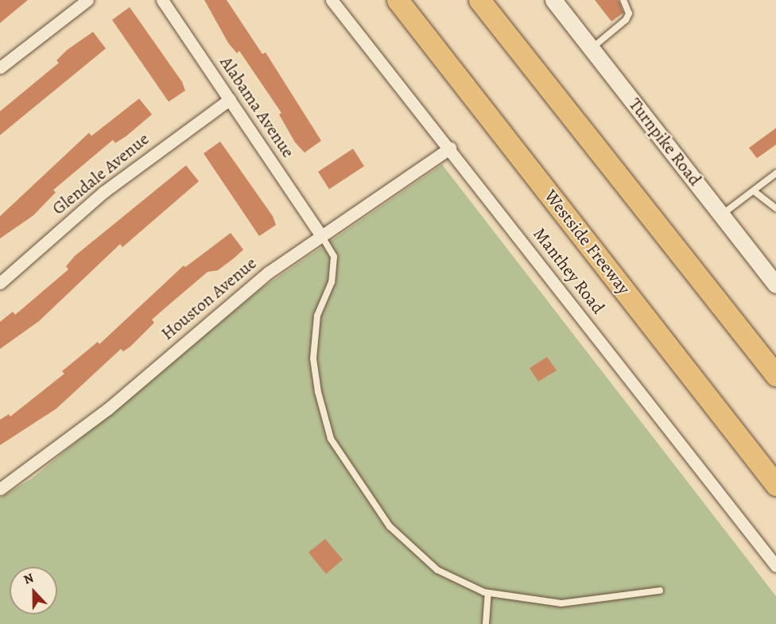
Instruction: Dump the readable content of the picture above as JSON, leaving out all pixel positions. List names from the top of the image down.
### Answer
{
  "streets": {
    "highway": ["Westside Freeway"],
    "street": [
      "Alabama Avenue",
      "Turnpike Road",
      "Glendale Avenue",
      "Manthey Road",
      "Houston Avenue"
    ]
  },
  "crossings": [
    ["Alabama Avenue", "Glendale Avenue"],
    ["Alabama Avenue", "Houston Avenue"],
    ["Manthey Road", "Houston Avenue"]
  ],
  "north": "top"
}
